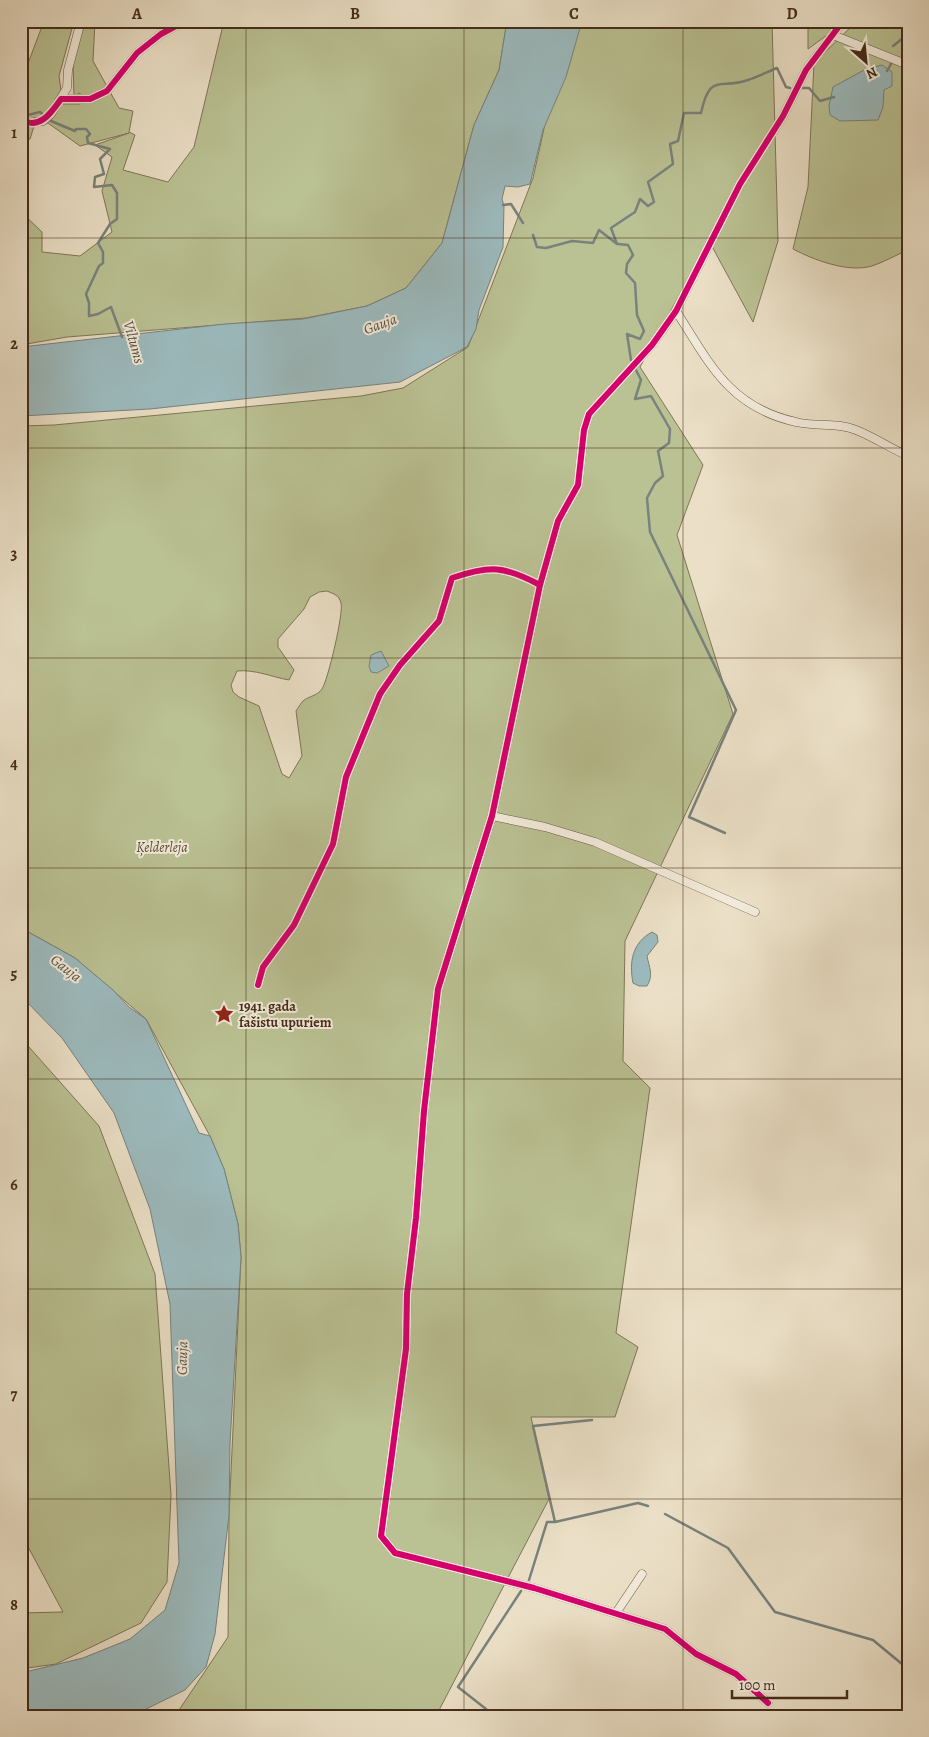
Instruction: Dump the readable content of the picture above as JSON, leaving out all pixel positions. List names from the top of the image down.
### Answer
{
  "water": ["Gauja", "Viltums"],
  "parks": ["Ķelderleja"],
  "places": {
    "place": ["1941. gada fašistu upuriem"]
  },
  "scale_bar": "100 m",
  "north": "bottom right",
  "grid": {
    "columns": [
      "A",
      "B",
      "C",
      "D"
    ],
    "rows": [
      "1",
      "2",
      "3",
      "4",
      "5",
      "6",
      "7",
      "8"
    ]
  }
}
